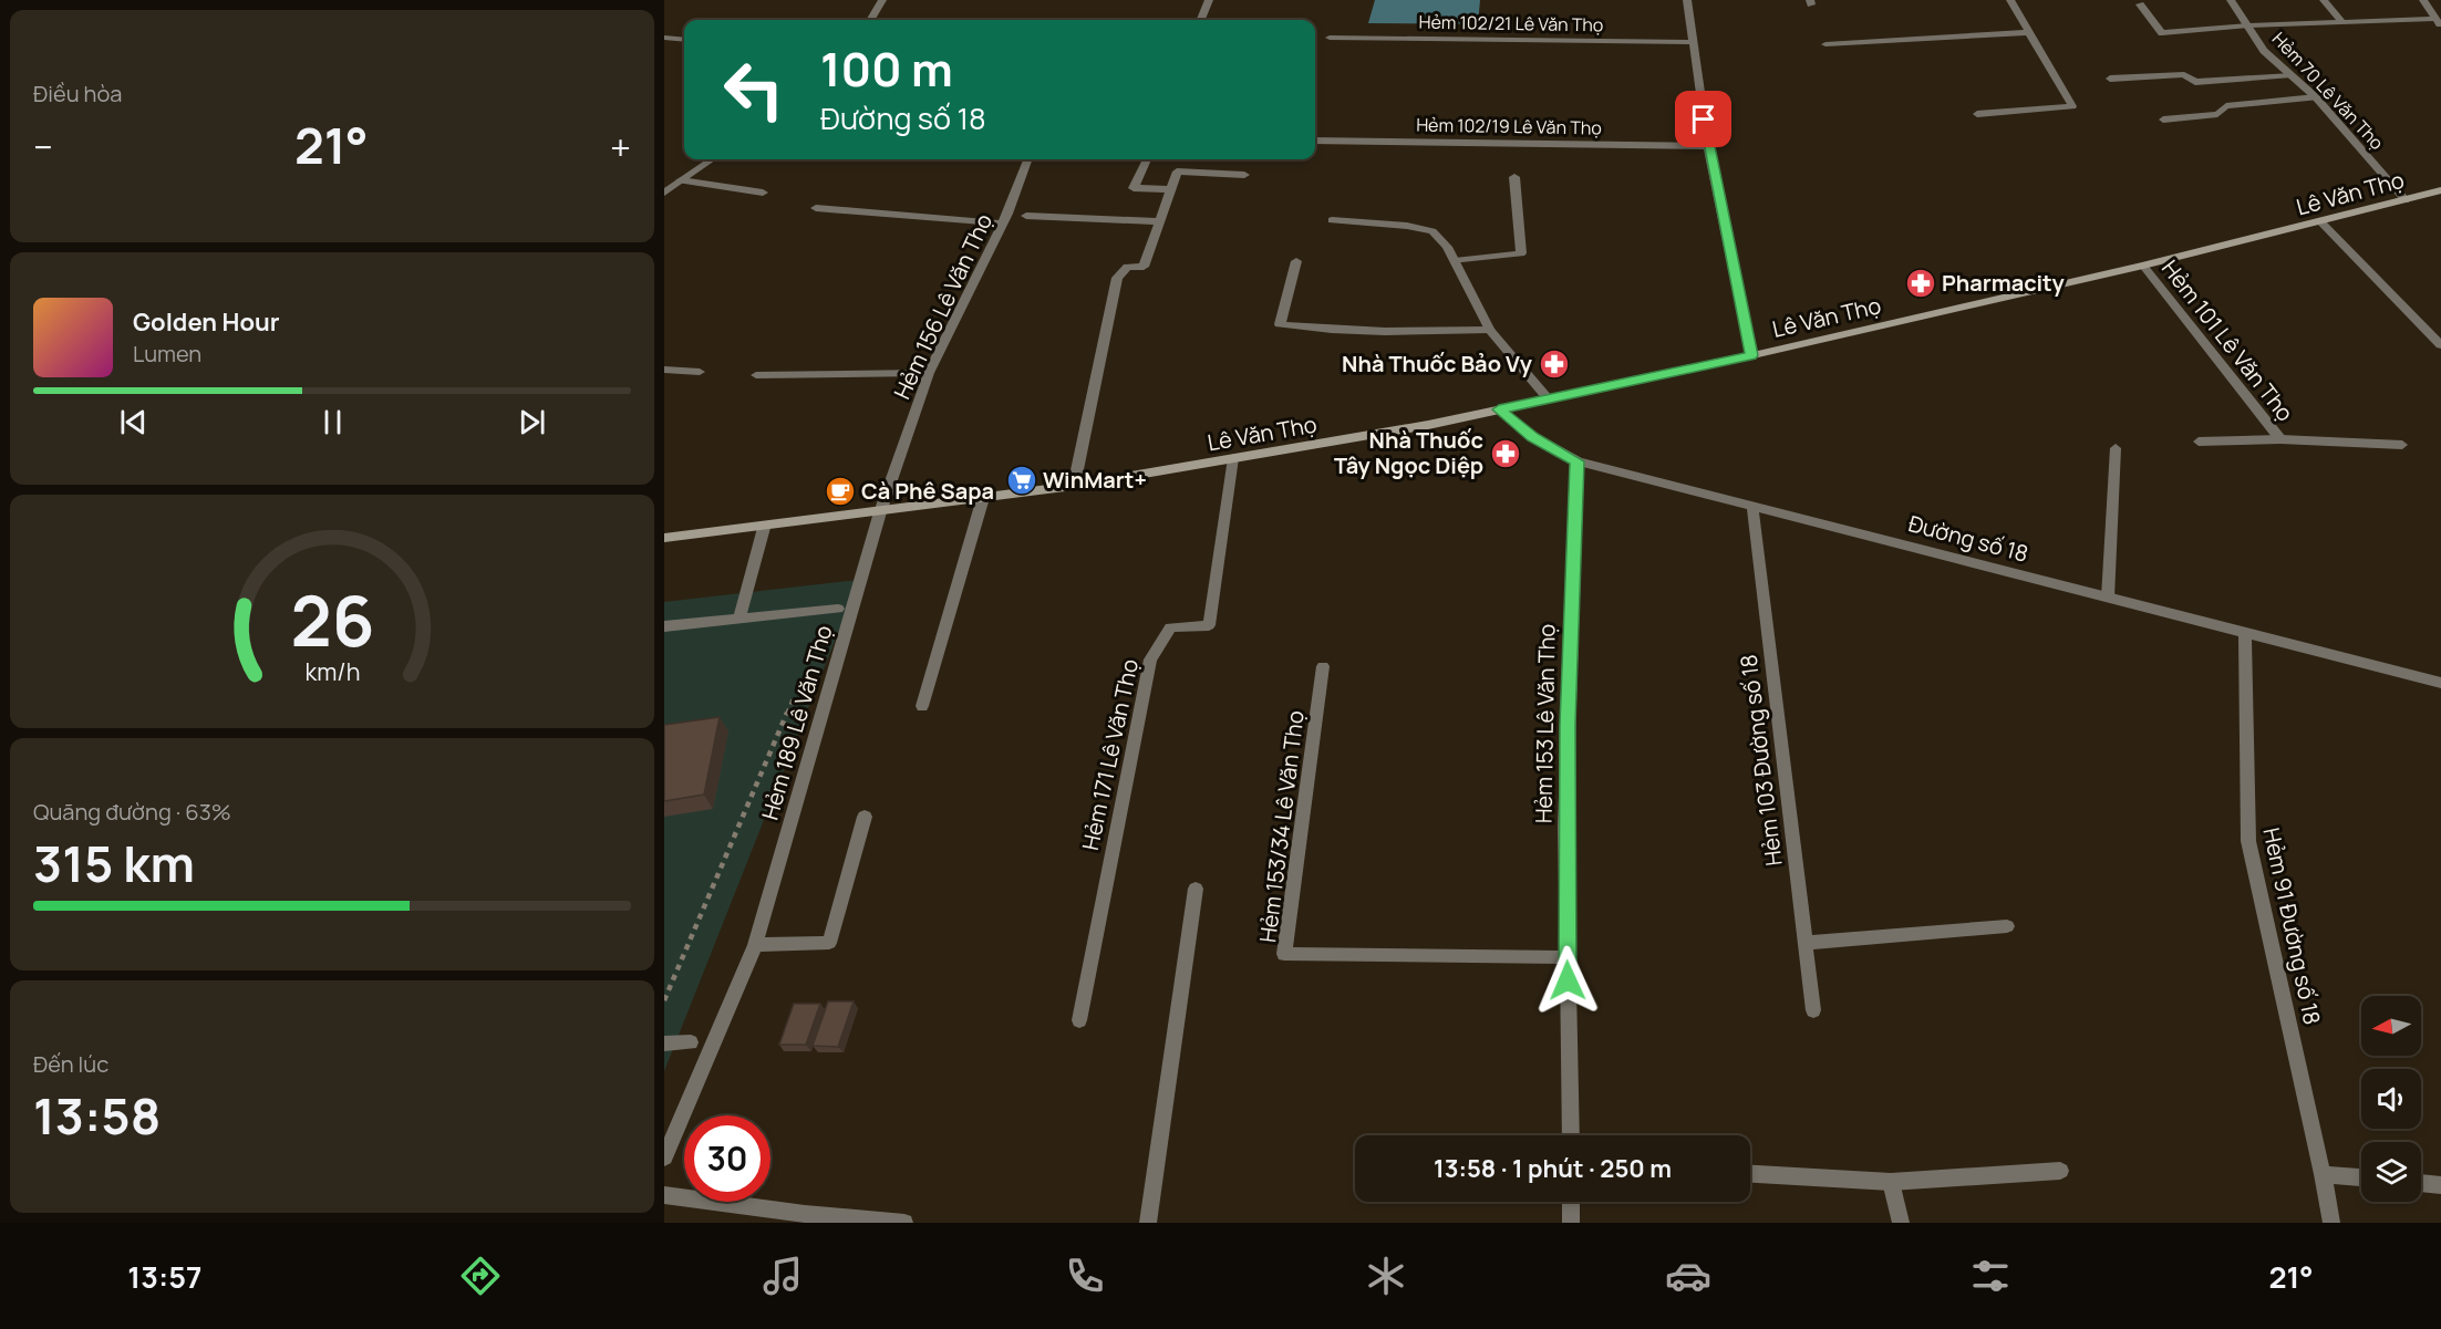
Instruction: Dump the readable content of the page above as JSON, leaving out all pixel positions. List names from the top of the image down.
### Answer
{
  "streets": {
    "main road": ["Lê Văn Thọ"],
    "street": [
      "Hẻm 102/21 Lê Văn Thọ",
      "Hẻm 70 Lê Văn Thọ",
      "Hẻm 102/19 Lê Văn Thọ",
      "Hẻm 156 Lê Văn Thọ",
      "Hẻm 101 Lê Văn Thọ",
      "Đường số 18",
      "Hẻm 189 Lê Văn Thọ",
      "Hẻm 153 Lê Văn Thọ",
      "Hẻm 171 Lê Văn Thọ",
      "Hẻm 103 Đường số 18",
      "Hẻm 153/34 Lê Văn Thọ",
      "Hẻm 91 Đường số 18"
    ]
  },
  "crossings": [
    ["Hẻm 70 Lê Văn Thọ", "Lê Văn Thọ"],
    ["Lê Văn Thọ", "Hẻm 156 Lê Văn Thọ"],
    ["Lê Văn Thọ", "Hẻm 101 Lê Văn Thọ"],
    ["Lê Văn Thọ", "Đường số 18"],
    ["Lê Văn Thọ", "Hẻm 189 Lê Văn Thọ"],
    ["Lê Văn Thọ", "Hẻm 171 Lê Văn Thọ"],
    ["Hẻm 156 Lê Văn Thọ", "Hẻm 189 Lê Văn Thọ"],
    ["Đường số 18", "Hẻm 153 Lê Văn Thọ"],
    ["Đường số 18", "Hẻm 103 Đường số 18"],
    ["Đường số 18", "Hẻm 91 Đường số 18"],
    ["Hẻm 153 Lê Văn Thọ", "Hẻm 153/34 Lê Văn Thọ"]
  ],
  "places": {
    "pharmacy": ["Pharmacity", "Nhà Thuốc Bảo Vy", "Nhà Thuốc Tây Ngọc Diệp"],
    "supermarket": ["WinMart+"],
    "cafe": ["Cà Phê Sapa"]
  },
  "north": "left",
  "page": {
    "tile": [
      "Điều hòa",
      ["Quãng đường · 63%", "315 km"],
      ["Đến lúc", "13:58"]
    ],
    "turn": ["100 m", "Đường số 18"],
    "heat": ["−", "21°", "+"],
    "song": ["Golden Hour", "Lumen"],
    "limit": "30",
    "trip": "13:58 · 1 phút · 250 m",
    "tabs": ["13:57", "21°"],
    "gauge": ["26", "km/h"]
  }
}
